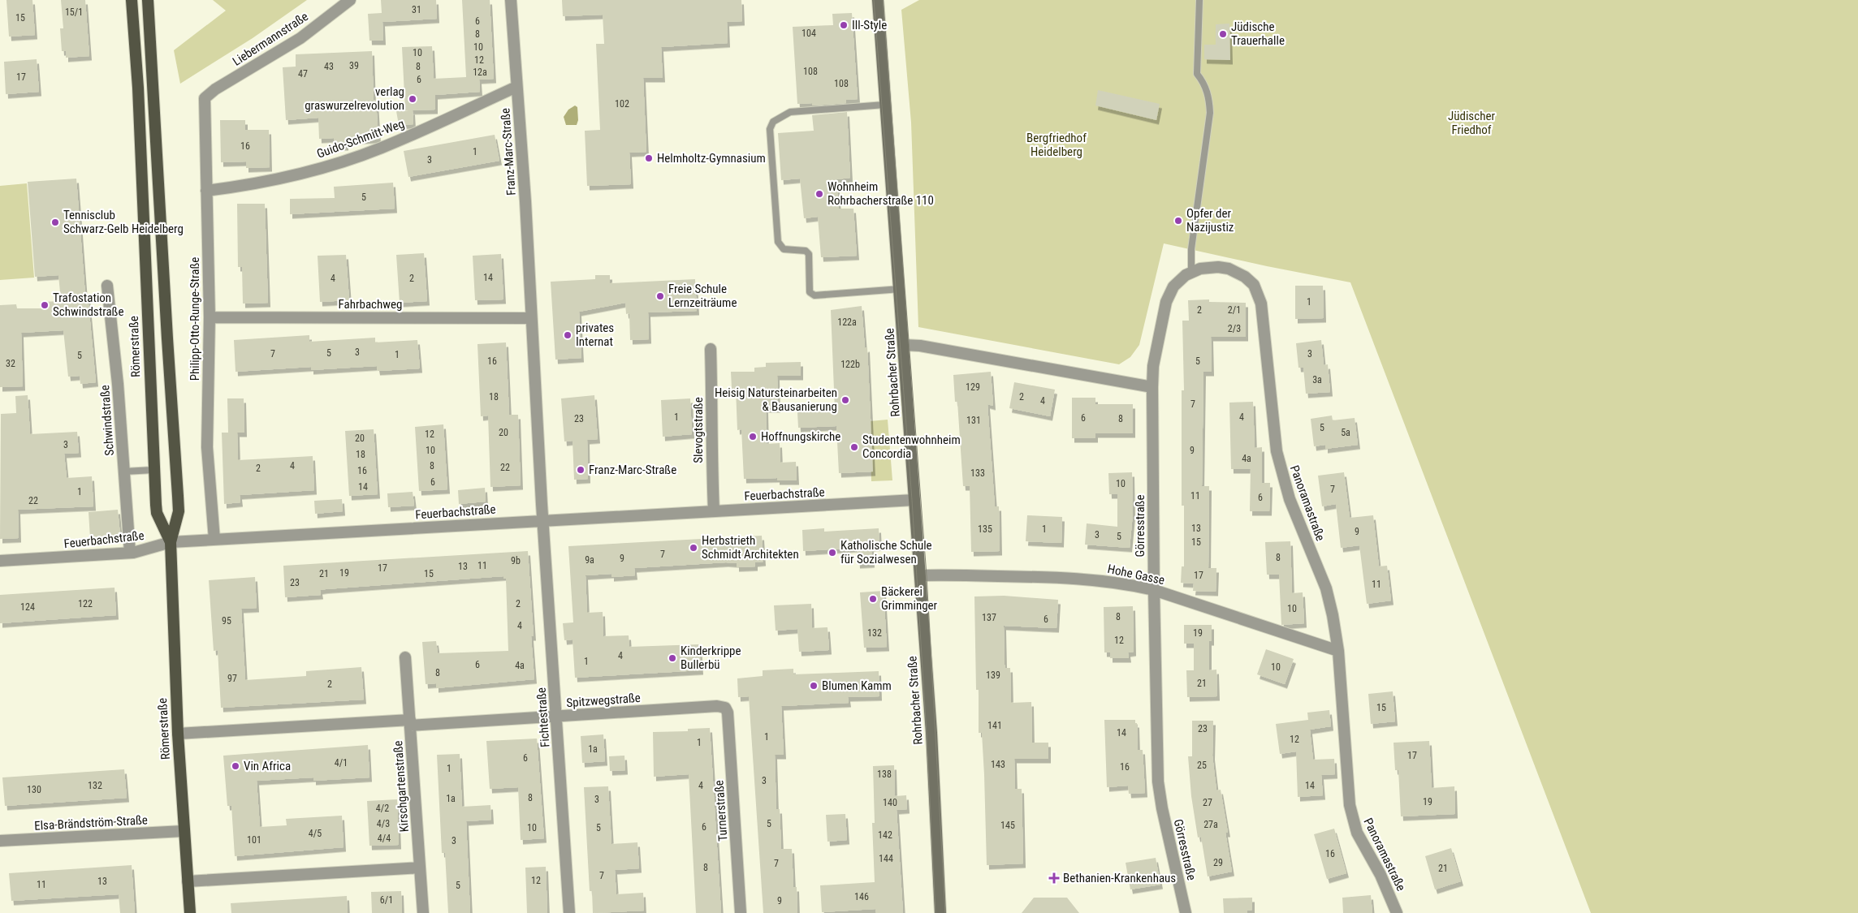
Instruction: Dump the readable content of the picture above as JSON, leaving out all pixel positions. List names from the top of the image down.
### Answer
{
  "streets": {
    "main road": ["Römerstraße", "Rohrbacher Straße"],
    "street": [
      "Liebermannstraße",
      "Guido-Schmitt-Weg",
      "Franz-Marc-Straße",
      "Fahrbachweg",
      "Philipp-Otto-Runge-Straße",
      "Schwindstraße",
      "Slevogtstraße",
      "Feuerbachstraße",
      "Panoramastraße",
      "Görresstraße",
      "Hohe Gasse",
      "Spitzwegstraße",
      "Fichtestraße",
      "Kirschgartenstraße",
      "Turnerstraße",
      "Elsa-Brändström-Straße"
    ]
  },
  "crossings": [
    ["Liebermannstraße", "Philipp-Otto-Runge-Straße"],
    ["Guido-Schmitt-Weg", "Franz-Marc-Straße"],
    ["Guido-Schmitt-Weg", "Philipp-Otto-Runge-Straße"],
    ["Franz-Marc-Straße", "Fahrbachweg"],
    ["Franz-Marc-Straße", "Feuerbachstraße"],
    ["Franz-Marc-Straße", "Fichtestraße"],
    ["Fahrbachweg", "Philipp-Otto-Runge-Straße"],
    ["Philipp-Otto-Runge-Straße", "Feuerbachstraße"],
    ["Römerstraße", "Feuerbachstraße"],
    ["Römerstraße", "Spitzwegstraße"],
    ["Römerstraße", "Elsa-Brändström-Straße"],
    ["Rohrbacher Straße", "Feuerbachstraße"],
    ["Rohrbacher Straße", "Hohe Gasse"],
    ["Schwindstraße", "Feuerbachstraße"],
    ["Slevogtstraße", "Feuerbachstraße"],
    ["Feuerbachstraße", "Fichtestraße"],
    ["Panoramastraße", "Görresstraße"],
    ["Panoramastraße", "Hohe Gasse"],
    ["Görresstraße", "Hohe Gasse"],
    ["Spitzwegstraße", "Fichtestraße"],
    ["Spitzwegstraße", "Kirschgartenstraße"],
    ["Spitzwegstraße", "Turnerstraße"]
  ],
  "parks": ["Jüdischer Friedhof", "Bergfriedhof Heidelberg"],
  "places": {
    "other": [
      "Ill-Style",
      "Jüdische Trauerhalle",
      "verlag graswurzelrevolution",
      "Helmholtz-Gymnasium",
      "Wohnheim Rohrbacherstraße 110",
      "Opfer der Nazijustiz",
      "Tennisclub Schwarz-Gelb Heidelberg",
      "Freie Schule Lernzeiträume",
      "Trafostation Schwindstraße",
      "privates Internat",
      "Heisig Natursteinarbeiten & Bausanierung",
      "Hoffnungskirche",
      "Studentenwohnheim Concordia",
      "Franz-Marc-Straße",
      "Herbstrieth Schmidt Architekten",
      "Katholische Schule für Sozialwesen",
      "Bäckerei Grimminger",
      "Kinderkrippe Bullerbü",
      "Blumen Kamm",
      "Vin Africa"
    ],
    "health": ["Bethanien-Krankenhaus"]
  },
  "house_numbers": [
    "31",
    "15/1",
    "15",
    "6",
    "104",
    "8",
    "10",
    "10",
    "12",
    "39",
    "43",
    "8",
    "108",
    "12a",
    "47",
    "17",
    "6",
    "108",
    "102",
    "16",
    "1",
    "3",
    "5",
    "14",
    "4",
    "2",
    "1",
    "2",
    "2/1",
    "122a",
    "2/3",
    "3",
    "5",
    "7",
    "3",
    "1",
    "5",
    "16",
    "5",
    "32",
    "122b",
    "3a",
    "129",
    "18",
    "2",
    "4",
    "7",
    "1",
    "4",
    "6",
    "23",
    "8",
    "131",
    "5",
    "20",
    "5a",
    "12",
    "20",
    "3",
    "10",
    "9",
    "18",
    "4a",
    "4",
    "8",
    "22",
    "2",
    "16",
    "133",
    "6",
    "10",
    "14",
    "7",
    "1",
    "11",
    "6",
    "22",
    "13",
    "135",
    "1",
    "9",
    "3",
    "5",
    "15",
    "7",
    "8",
    "9",
    "9a",
    "9b",
    "11",
    "13",
    "17",
    "19",
    "21",
    "15",
    "17",
    "23",
    "11",
    "122",
    "2",
    "124",
    "10",
    "8",
    "137",
    "6",
    "95",
    "4",
    "132",
    "19",
    "12",
    "4",
    "1",
    "6",
    "4a",
    "10",
    "8",
    "139",
    "97",
    "21",
    "2",
    "15",
    "141",
    "23",
    "14",
    "1",
    "12",
    "1",
    "1a",
    "17",
    "6",
    "4/1",
    "143",
    "25",
    "16",
    "1",
    "138",
    "3",
    "132",
    "4",
    "14",
    "130",
    "8",
    "1a",
    "3",
    "19",
    "140",
    "27",
    "4/2",
    "4/3",
    "5",
    "27a",
    "145",
    "6",
    "10",
    "5",
    "4/5",
    "142",
    "4/4",
    "101",
    "3",
    "16",
    "144",
    "29",
    "7",
    "8",
    "21",
    "7",
    "12",
    "13",
    "11",
    "5",
    "146",
    "6/1",
    "9"
  ]
}
